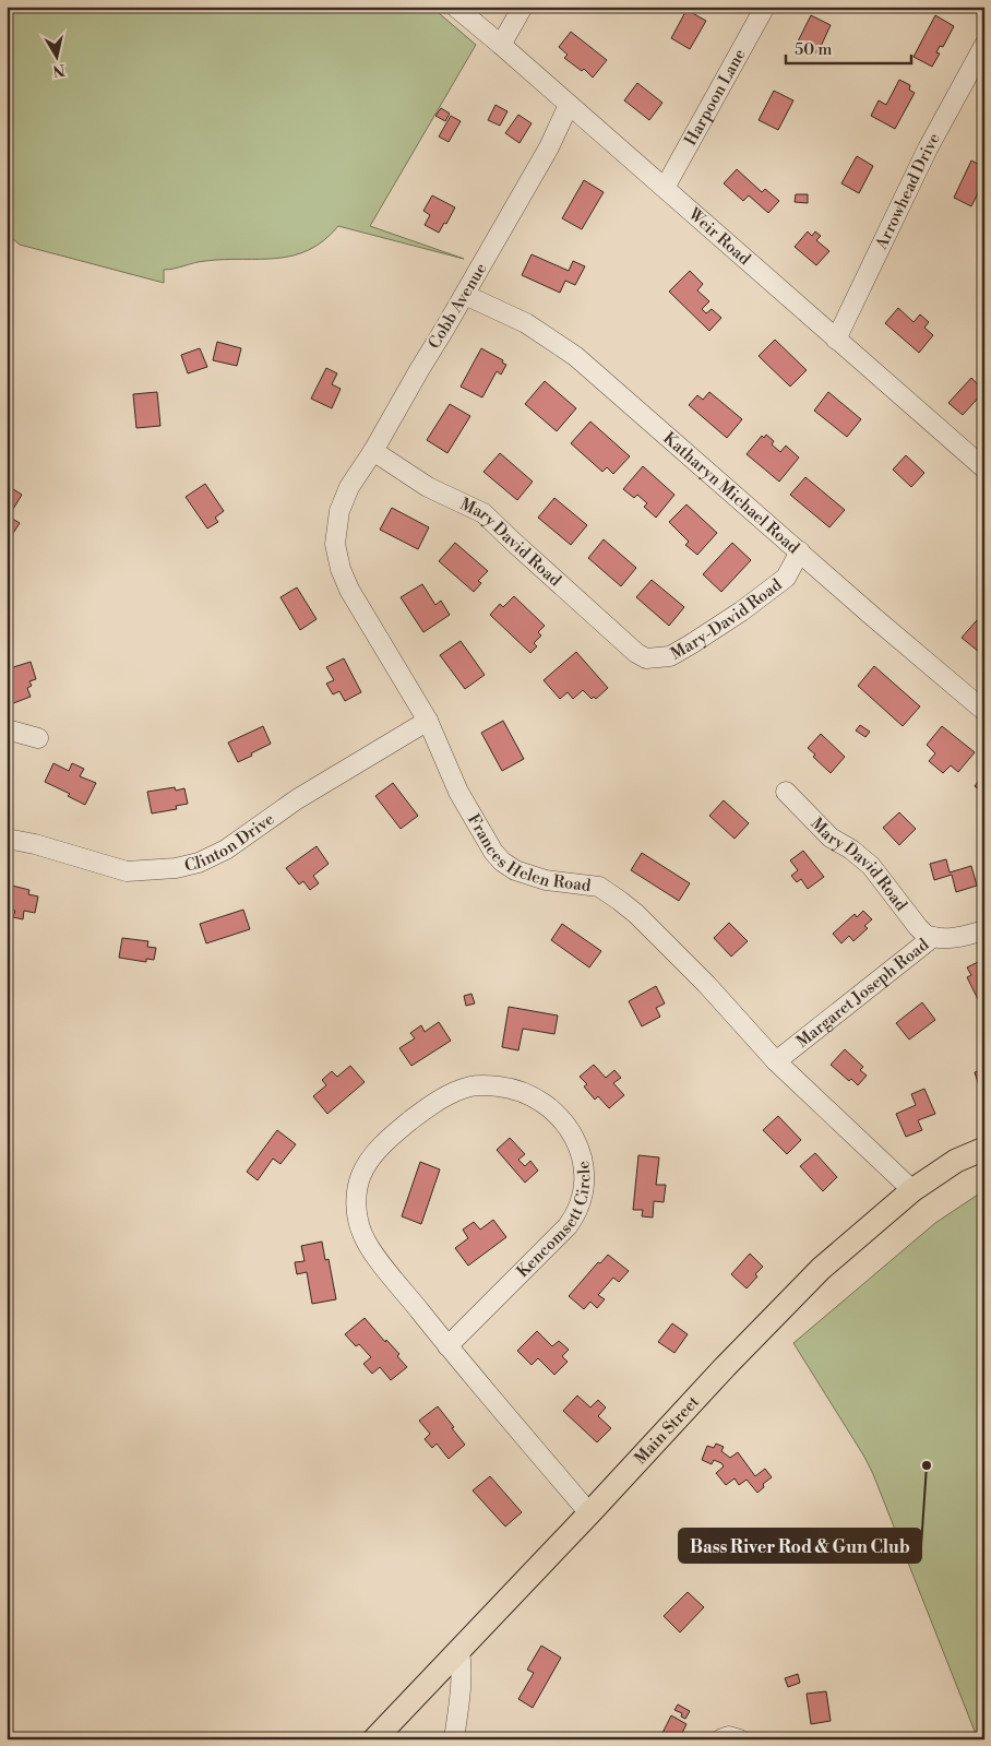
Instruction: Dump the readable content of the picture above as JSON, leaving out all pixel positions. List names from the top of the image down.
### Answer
{
  "streets": {
    "main road": ["Main Street"],
    "street": [
      "Harpoon Lane",
      "Arrowhead Drive",
      "Weir Road",
      "Cobb Avenue",
      "Katharyn Michael Road",
      "Mary David Road",
      "Mary-David Road",
      "Clinton Drive",
      "Frances Helen Road",
      "Margaret Joseph Road",
      "Kencomsett Circle"
    ]
  },
  "crossings": [
    ["Harpoon Lane", "Weir Road"],
    ["Arrowhead Drive", "Weir Road"],
    ["Weir Road", "Cobb Avenue"],
    ["Cobb Avenue", "Katharyn Michael Road"],
    ["Cobb Avenue", "Mary David Road"],
    ["Cobb Avenue", "Frances Helen Road"],
    ["Katharyn Michael Road", "Mary-David Road"],
    ["Mary David Road", "Mary-David Road"],
    ["Mary David Road", "Margaret Joseph Road"],
    ["Clinton Drive", "Frances Helen Road"],
    ["Frances Helen Road", "Margaret Joseph Road"],
    ["Frances Helen Road", "Main Street"],
    ["Kencomsett Circle", "Main Street"]
  ],
  "places": ["Bass River Rod & Gun Club"],
  "scale_bar": "50 m",
  "north": "bottom"
}
